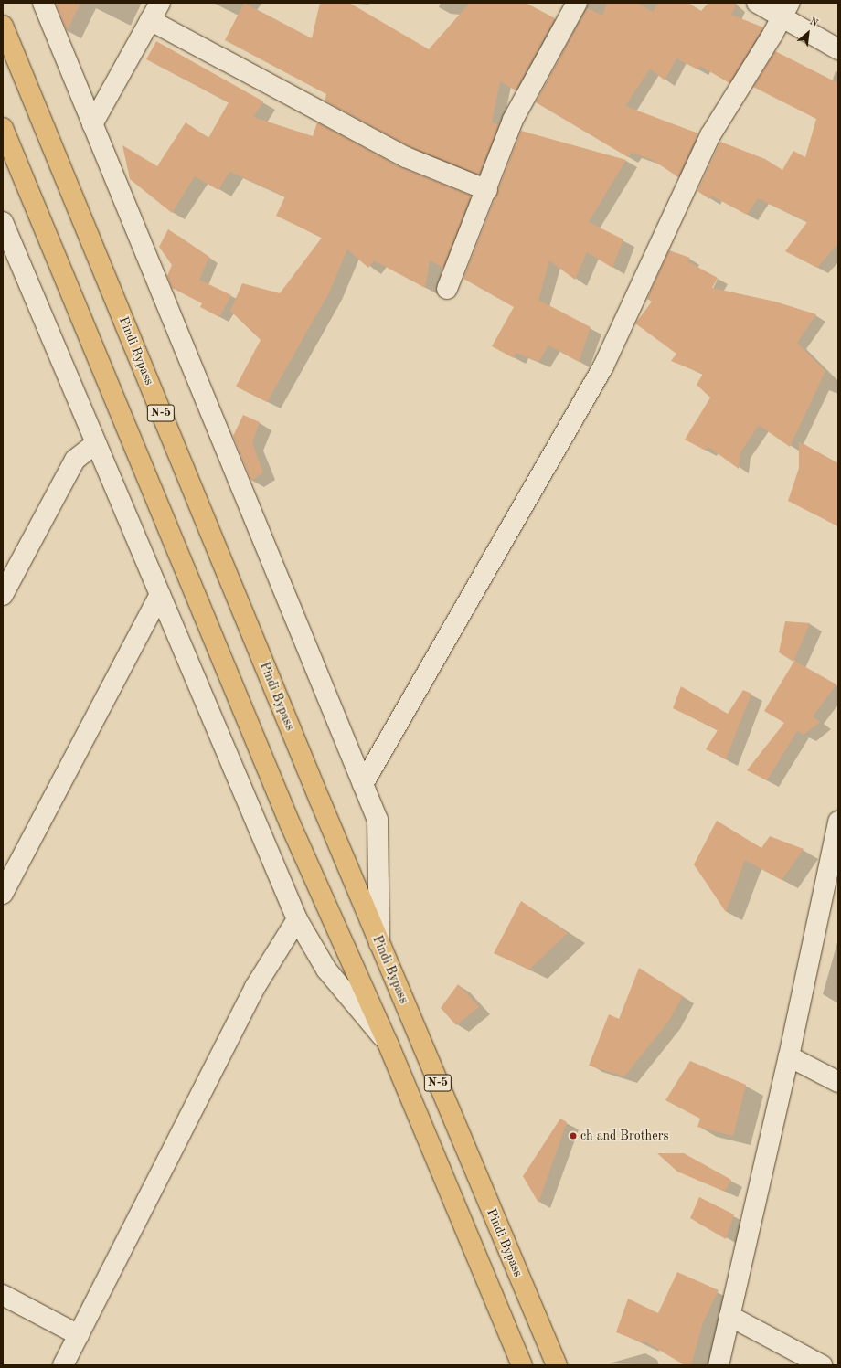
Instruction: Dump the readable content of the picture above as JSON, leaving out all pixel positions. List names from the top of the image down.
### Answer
{
  "streets": {
    "highway": ["Pindi Bypass", "N-5"]
  },
  "places": ["ch and Brothers"],
  "north": "top right"
}
